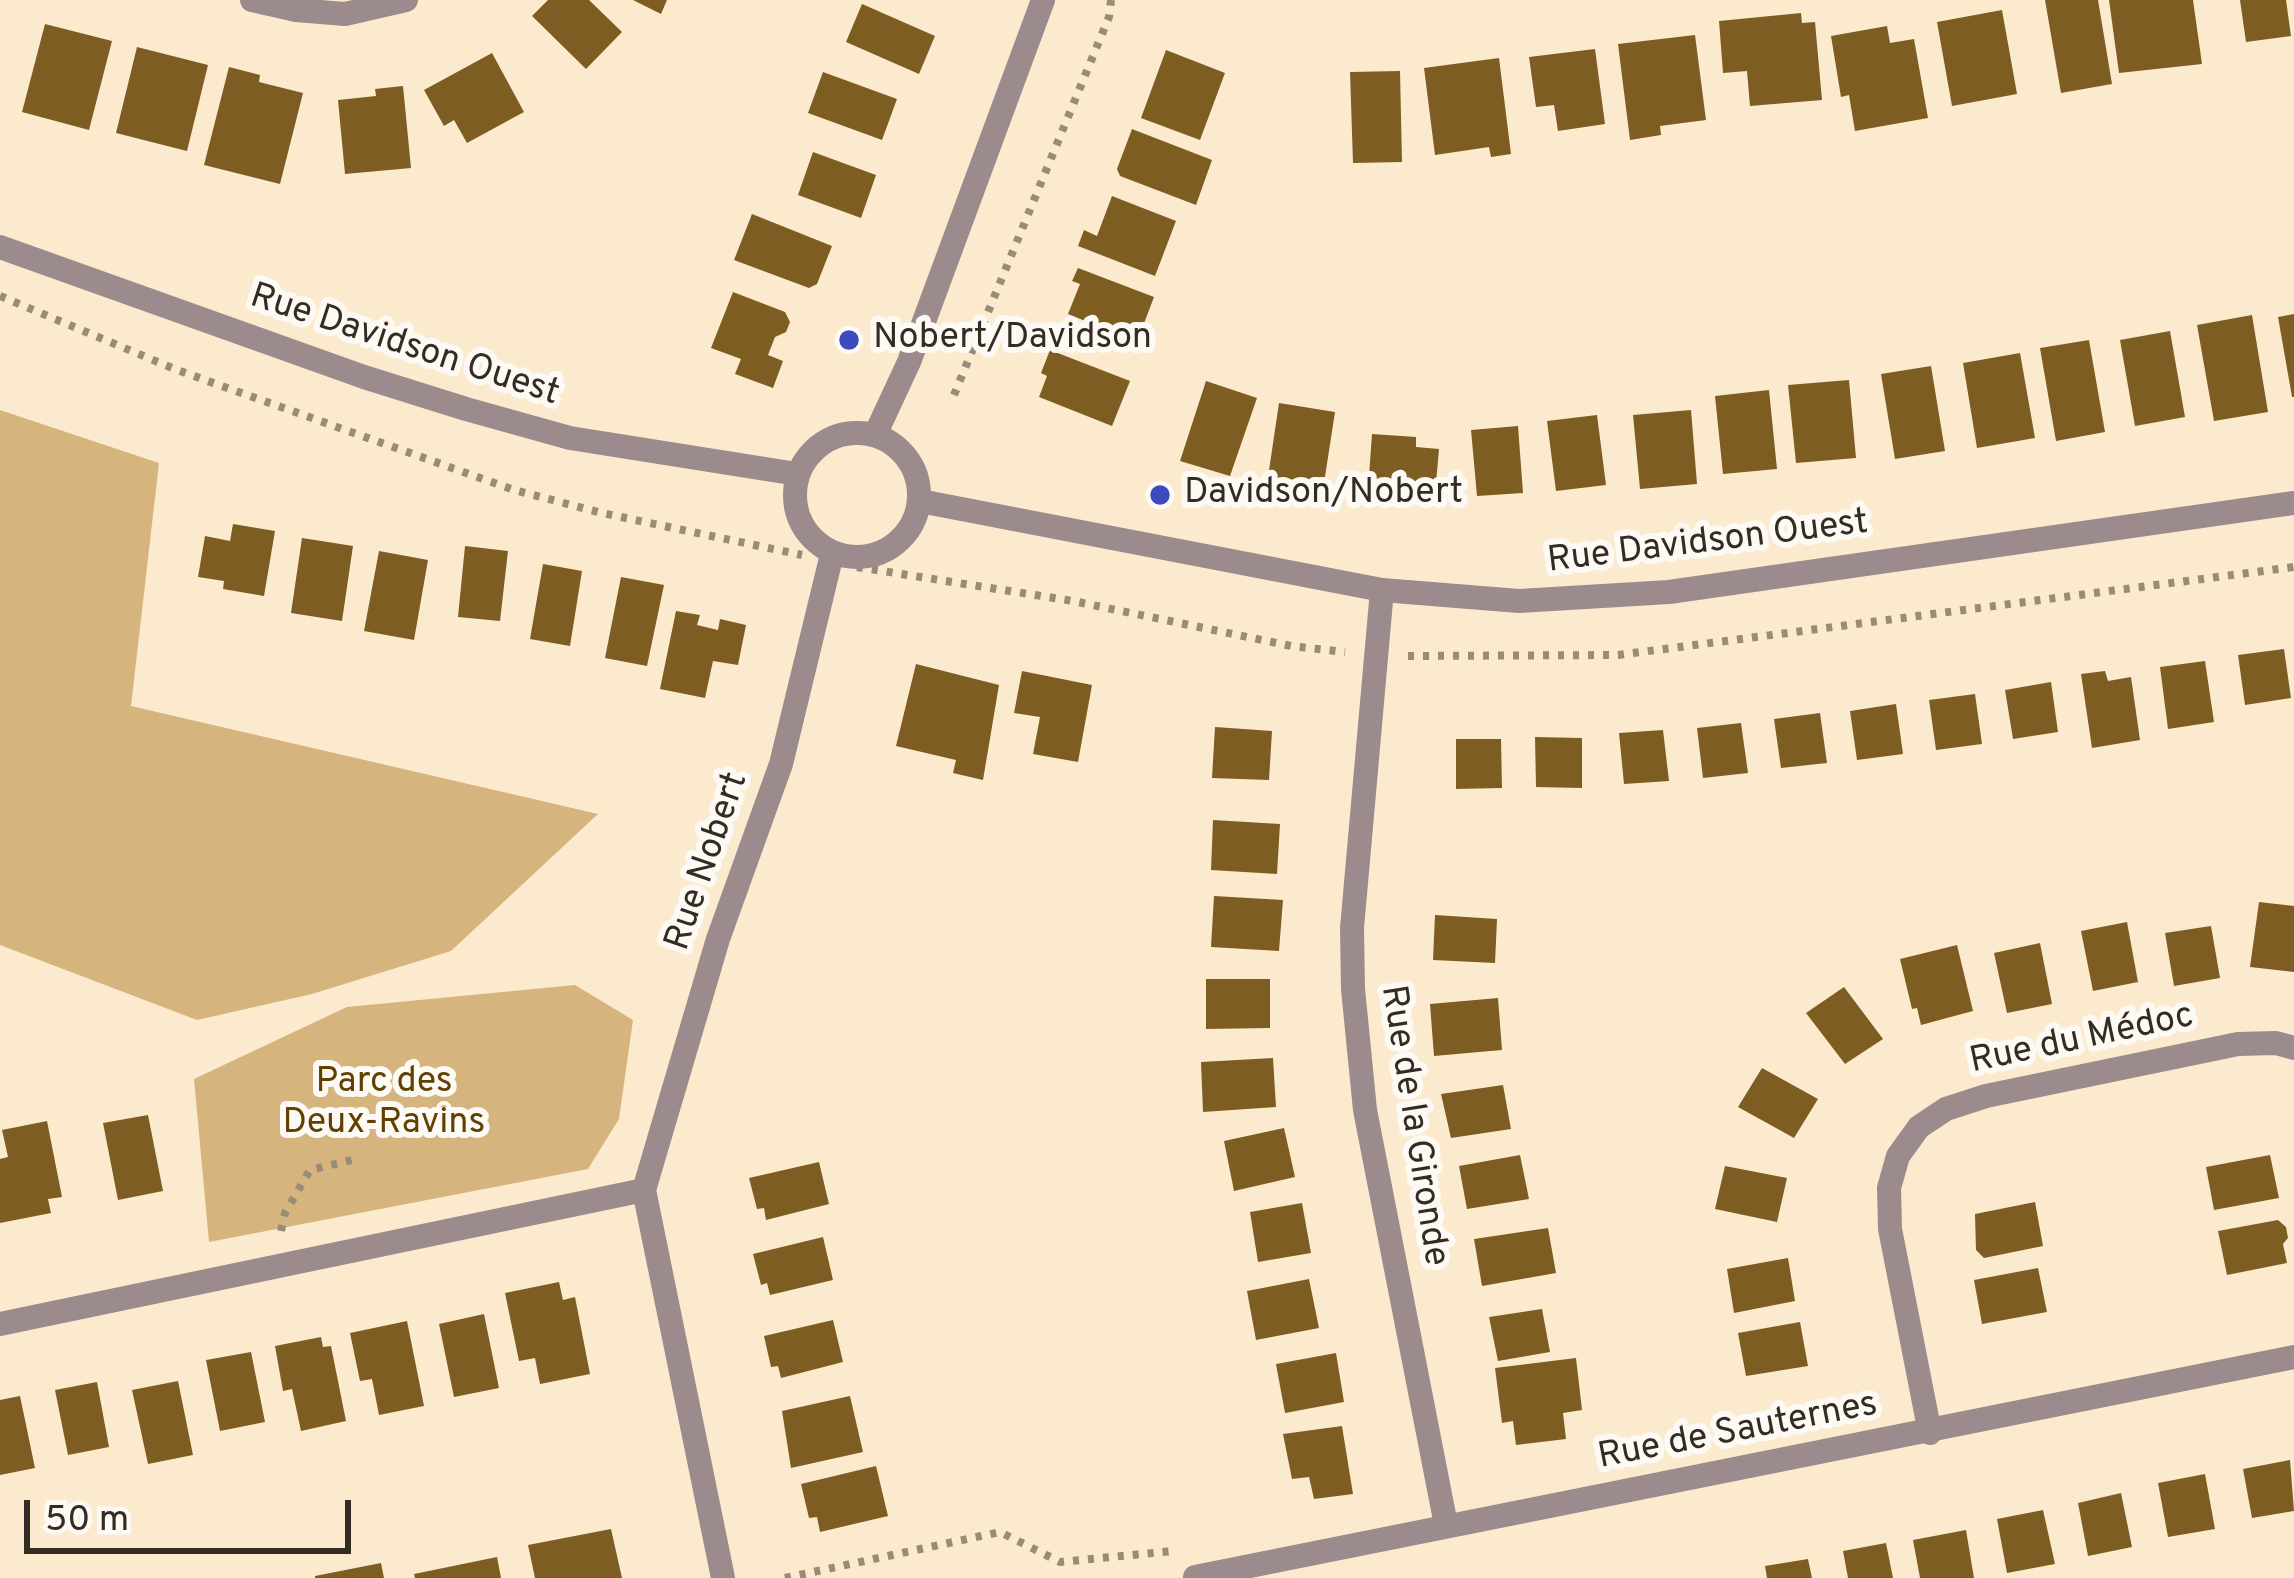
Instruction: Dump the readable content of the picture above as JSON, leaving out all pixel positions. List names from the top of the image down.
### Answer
{
  "streets": {
    "street": [
      "Rue Davidson Ouest",
      "Rue Nobert",
      "Rue du Médoc",
      "Rue de la Gironde",
      "Rue de Sauternes"
    ]
  },
  "crossings": [
    ["Rue Davidson Ouest", "Rue Nobert"],
    ["Rue Davidson Ouest", "Rue de la Gironde"],
    ["Rue du Médoc", "Rue de Sauternes"],
    ["Rue de la Gironde", "Rue de Sauternes"]
  ],
  "parks": ["Parc des Deux-Ravins"],
  "places": ["Nobert/Davidson", "Davidson/Nobert"],
  "scale_bar": "50 m"
}
